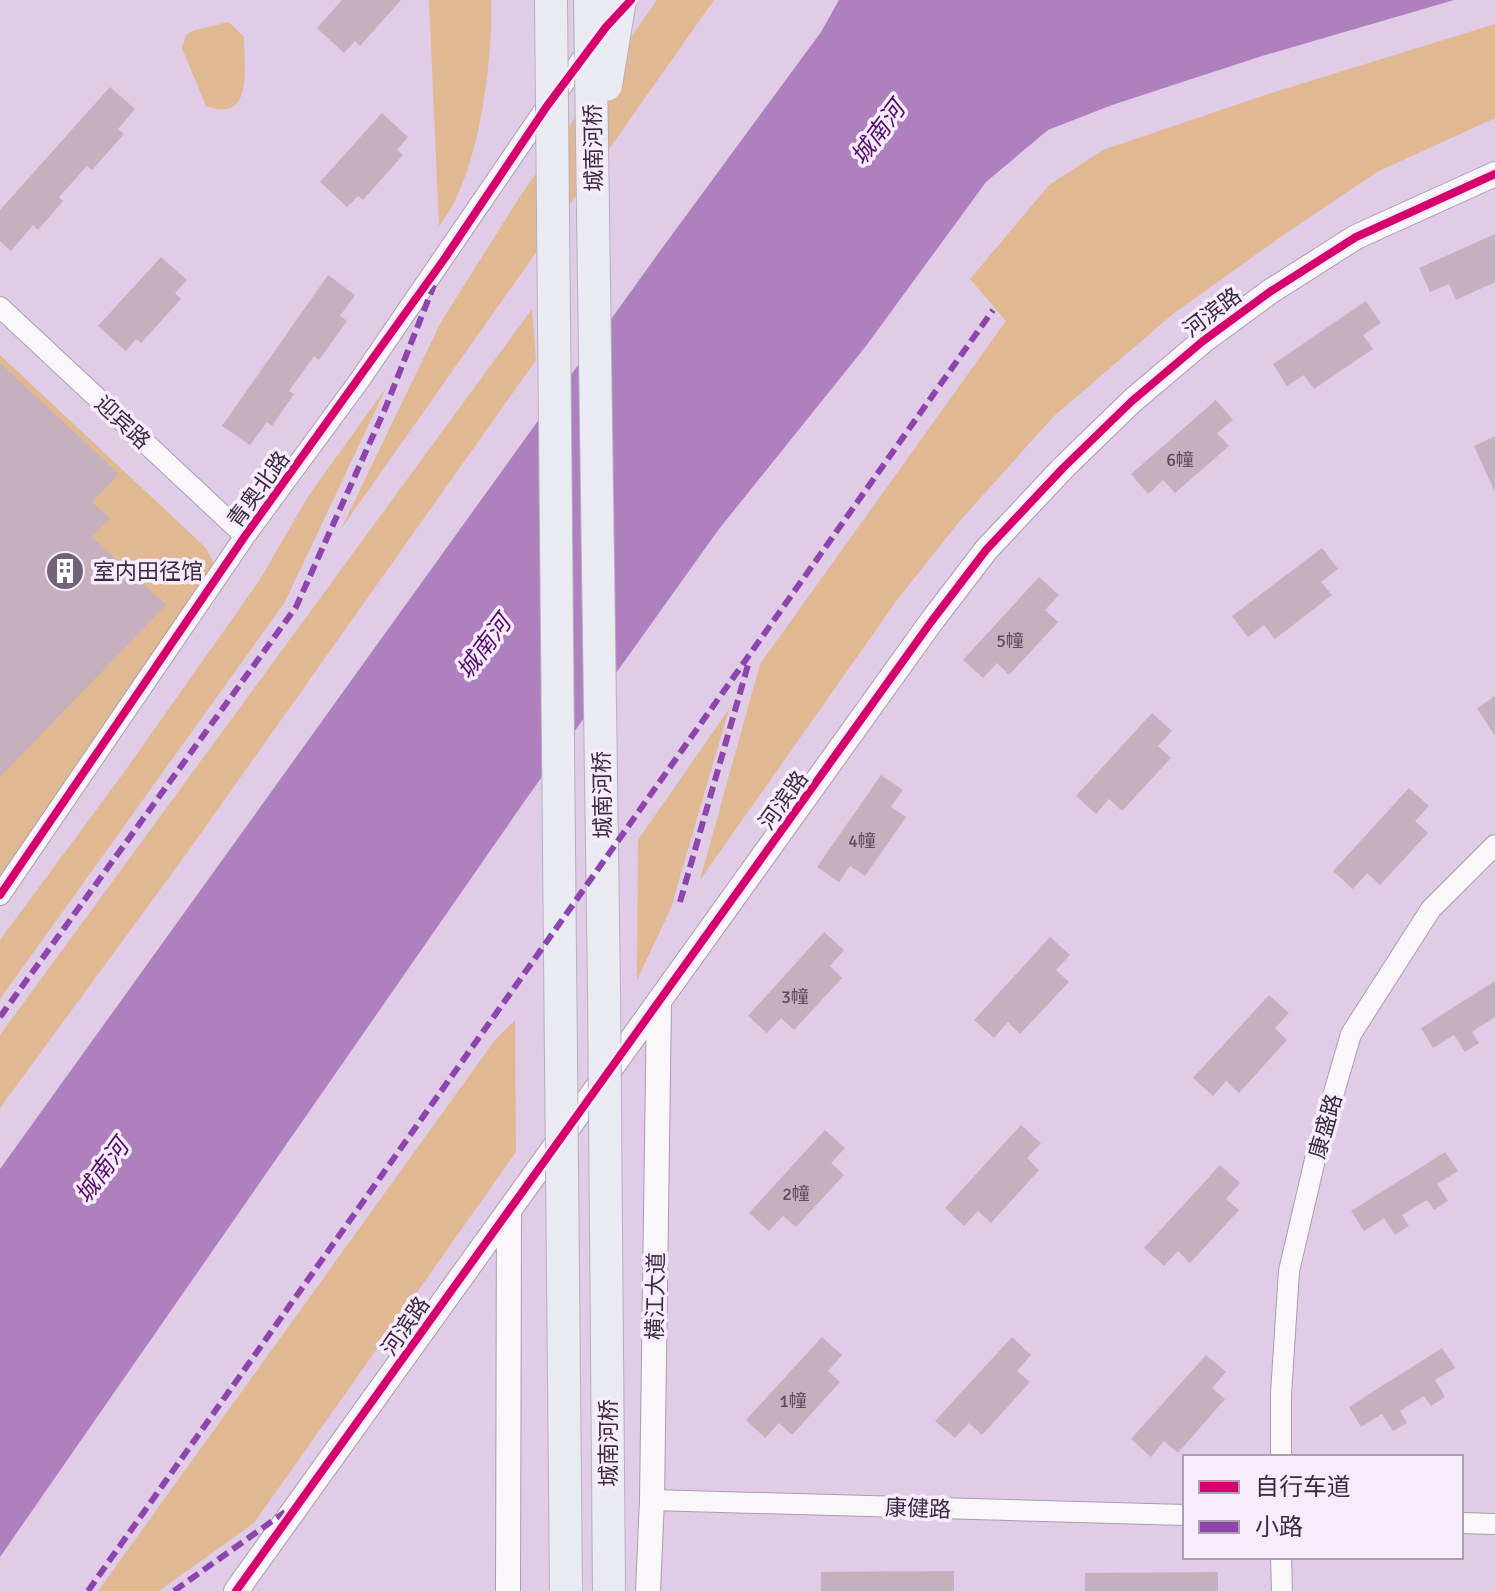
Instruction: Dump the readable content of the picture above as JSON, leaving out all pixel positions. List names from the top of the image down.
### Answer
{
  "streets": {
    "highway": ["城南河桥"],
    "street": [
      "河滨路",
      "迎宾路",
      "青奥北路",
      "康盛路",
      "横江大道",
      "康健路"
    ]
  },
  "crossings": [
    ["城南河桥", "青奥北路"],
    ["河滨路", "横江大道"],
    ["迎宾路", "青奥北路"],
    ["横江大道", "康健路"]
  ],
  "water": ["城南河"],
  "places": {
    "building": ["室内田径馆"]
  },
  "house_numbers": [
    "6幢",
    "5幢",
    "4幢",
    "3幢",
    "2幢",
    "1幢"
  ],
  "legend": ["自行车道", "小路"]
}
